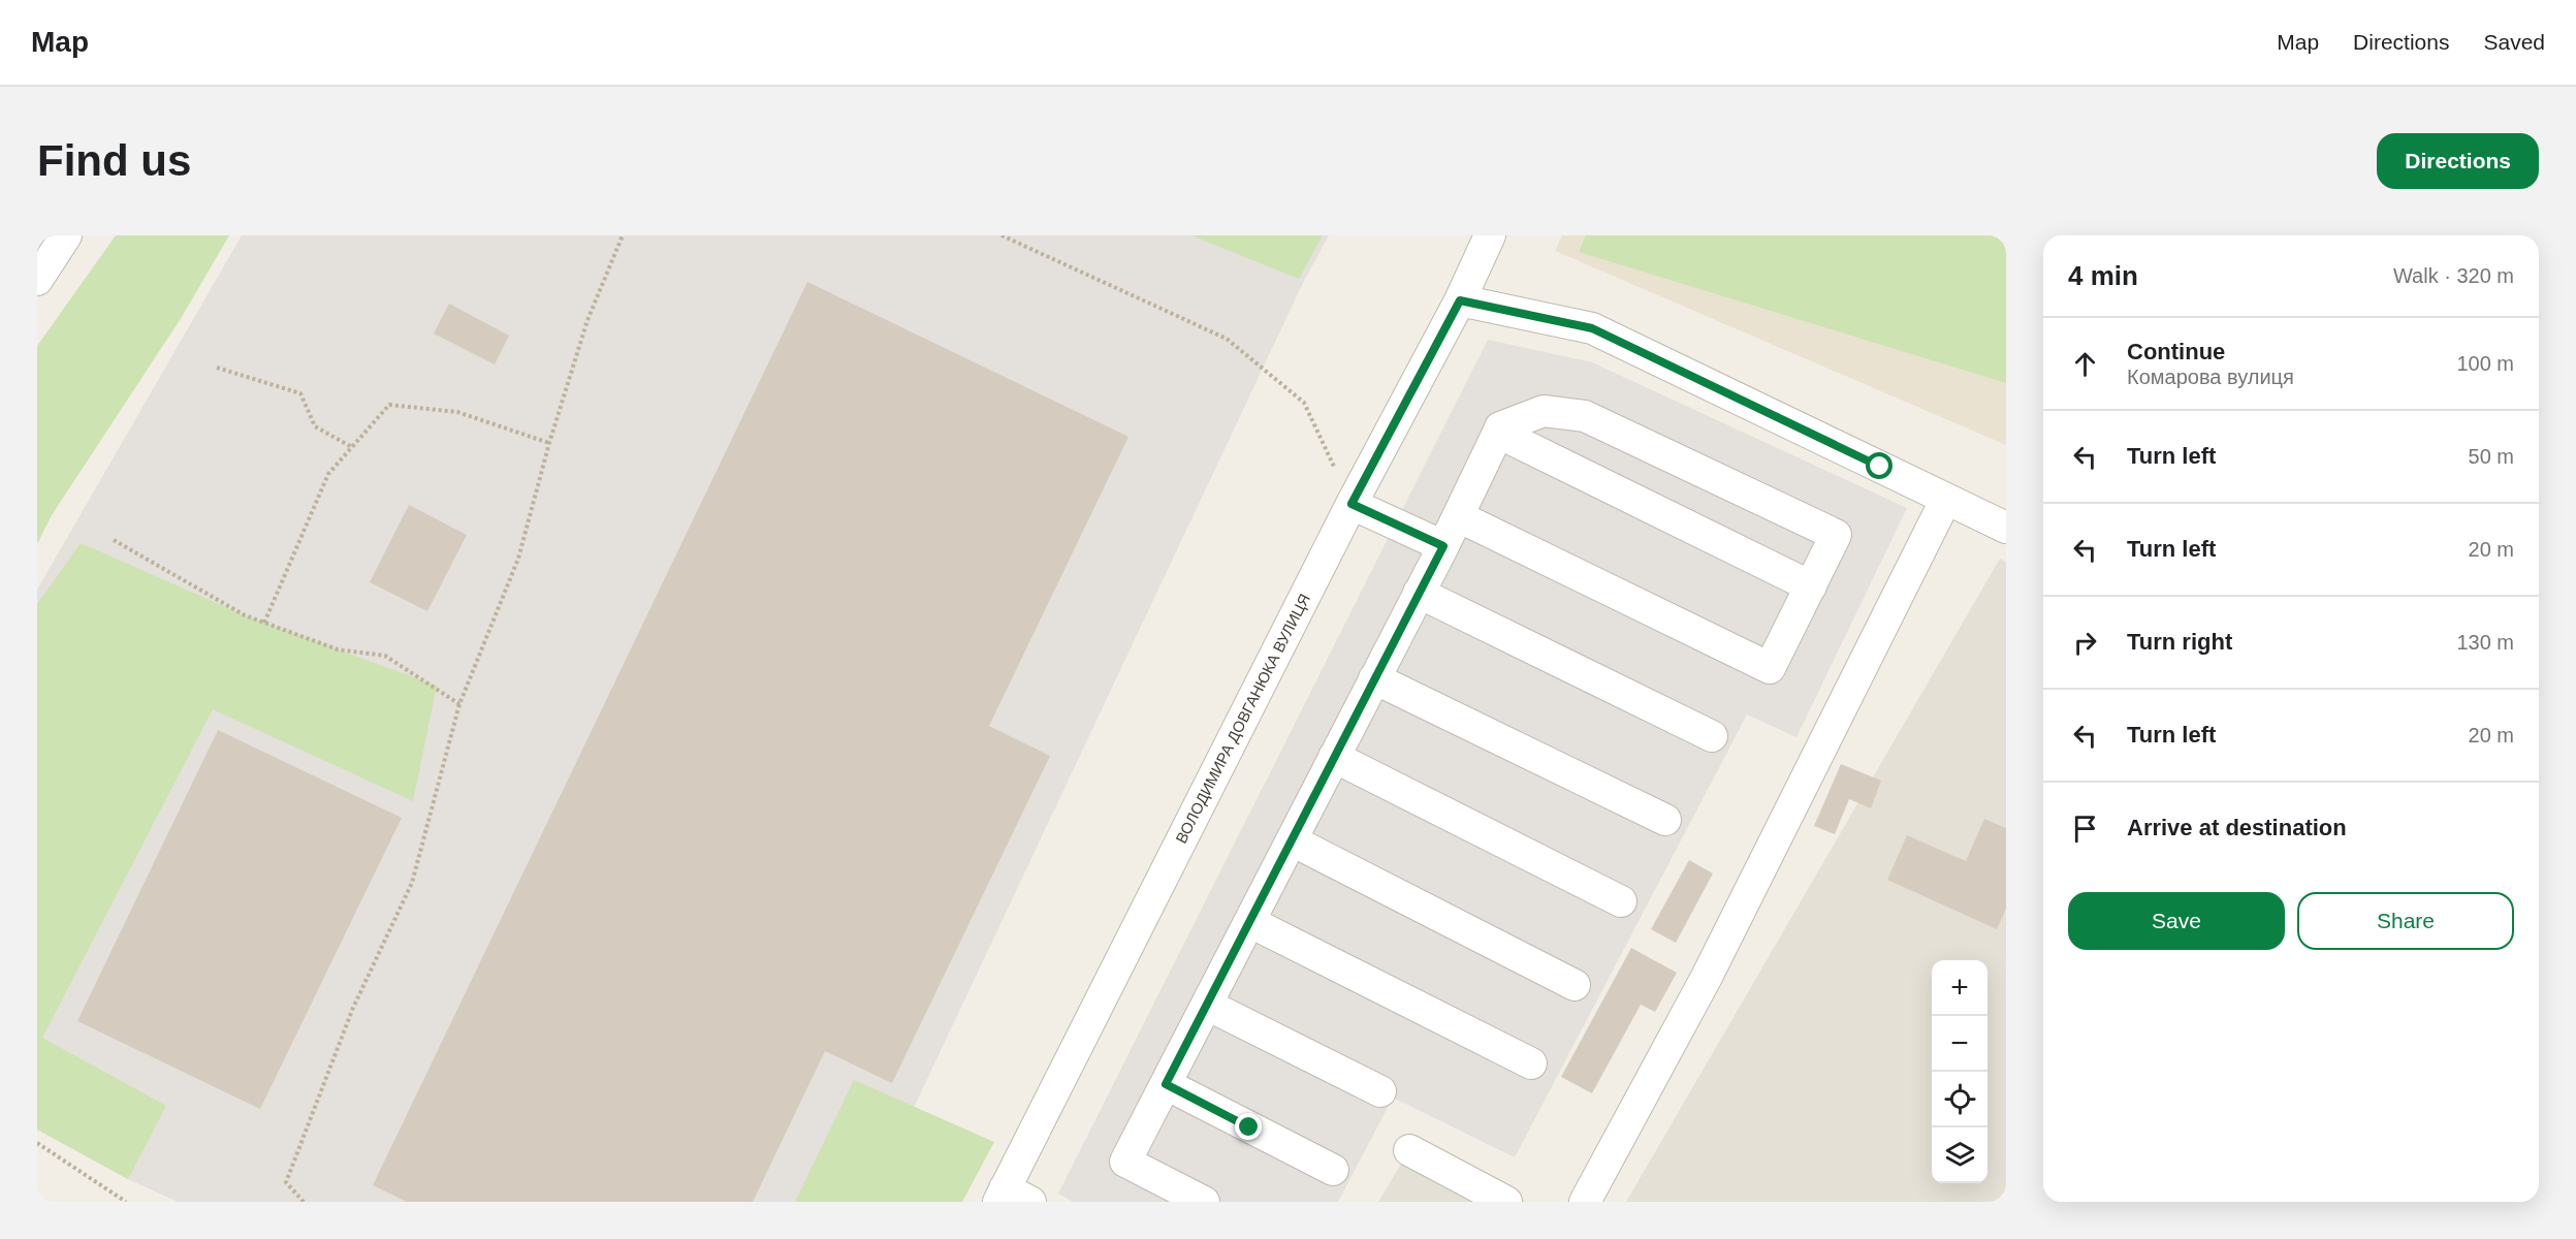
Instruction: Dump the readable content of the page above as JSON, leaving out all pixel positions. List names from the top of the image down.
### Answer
{
  "streets": {
    "street": ["ВОЛОДИМИРА ДОВГАНЮКА ВУЛИЦЯ"]
  },
  "page": {
    "header": "Map",
    "nav": ["Map", "Directions", "Saved"],
    "buttons": [
      "Directions",
      ["Save", "Share"]
    ],
    "title": "Find us",
    "heading": ["4 min", "Walk · 320 m"],
    "list": [
      ["Continue", "Комарова вулиця", "100 m"],
      ["Turn left", "50 m"],
      ["Turn left", "20 m"],
      ["Turn right", "130 m"],
      ["Turn left", "20 m"],
      "Arrive at destination"
    ],
    "map_buttons": ["+", "−"]
  }
}
